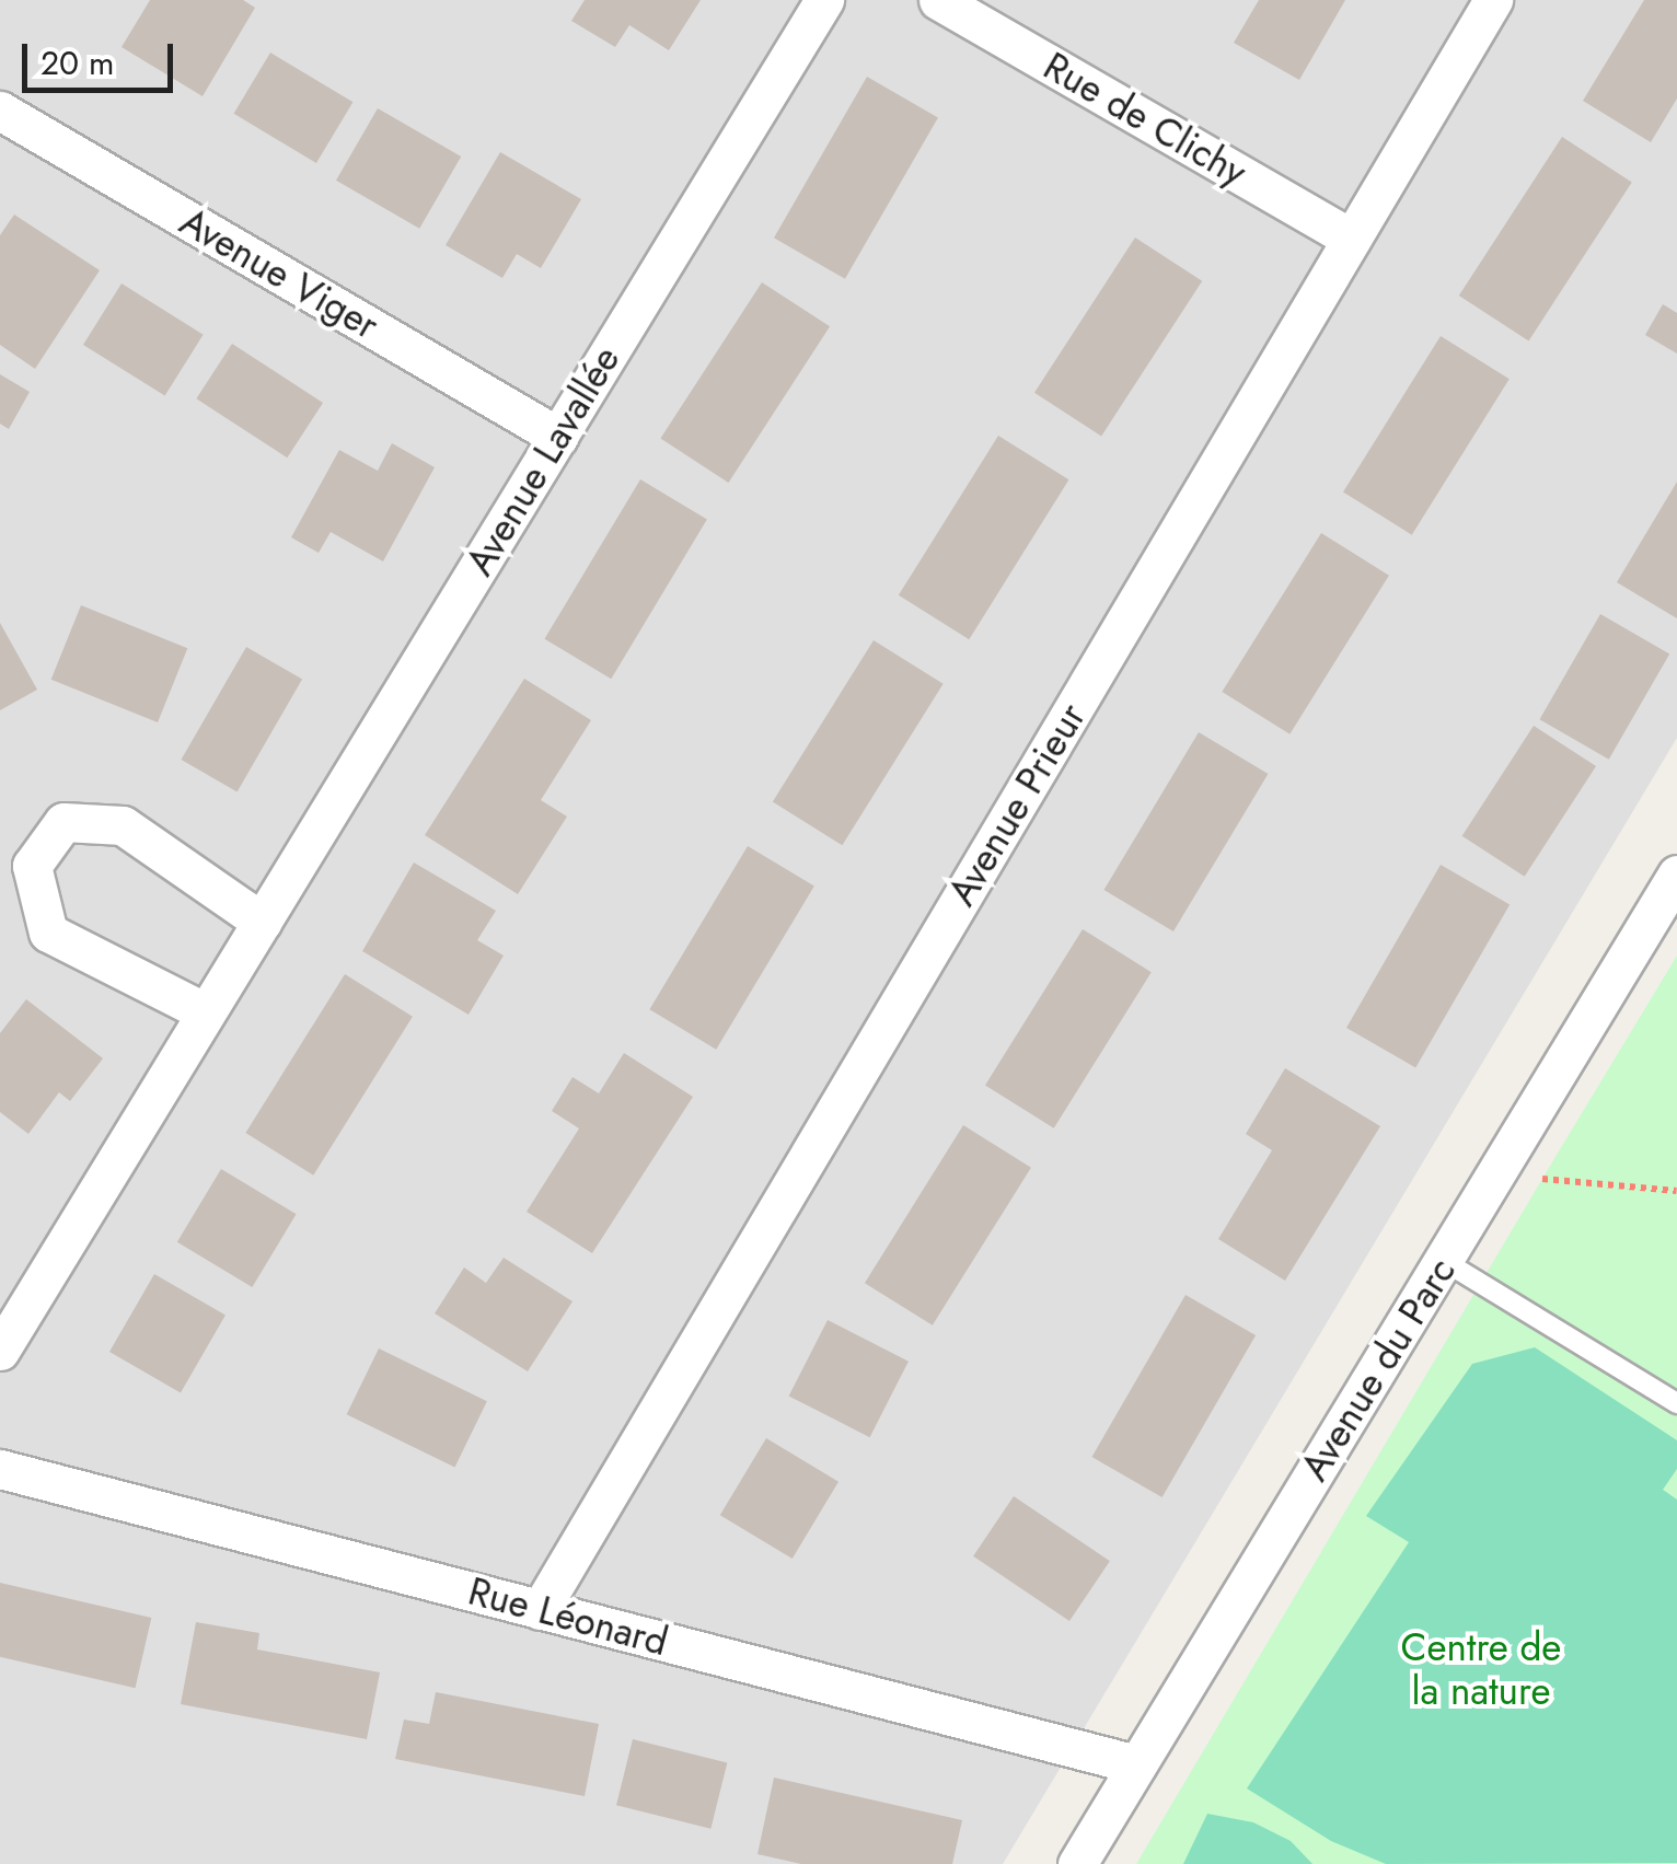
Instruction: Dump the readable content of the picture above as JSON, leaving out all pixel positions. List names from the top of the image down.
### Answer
{
  "streets": {
    "street": [
      "Rue de Clichy",
      "Avenue Viger",
      "Avenue Lavallée",
      "Avenue Prieur",
      "Avenue du Parc",
      "Rue Léonard"
    ]
  },
  "crossings": [
    ["Rue de Clichy", "Avenue Prieur"],
    ["Avenue Viger", "Avenue Lavallée"],
    ["Avenue Prieur", "Rue Léonard"],
    ["Avenue du Parc", "Rue Léonard"]
  ],
  "parks": ["Centre de la nature"],
  "scale_bar": "20 m"
}
